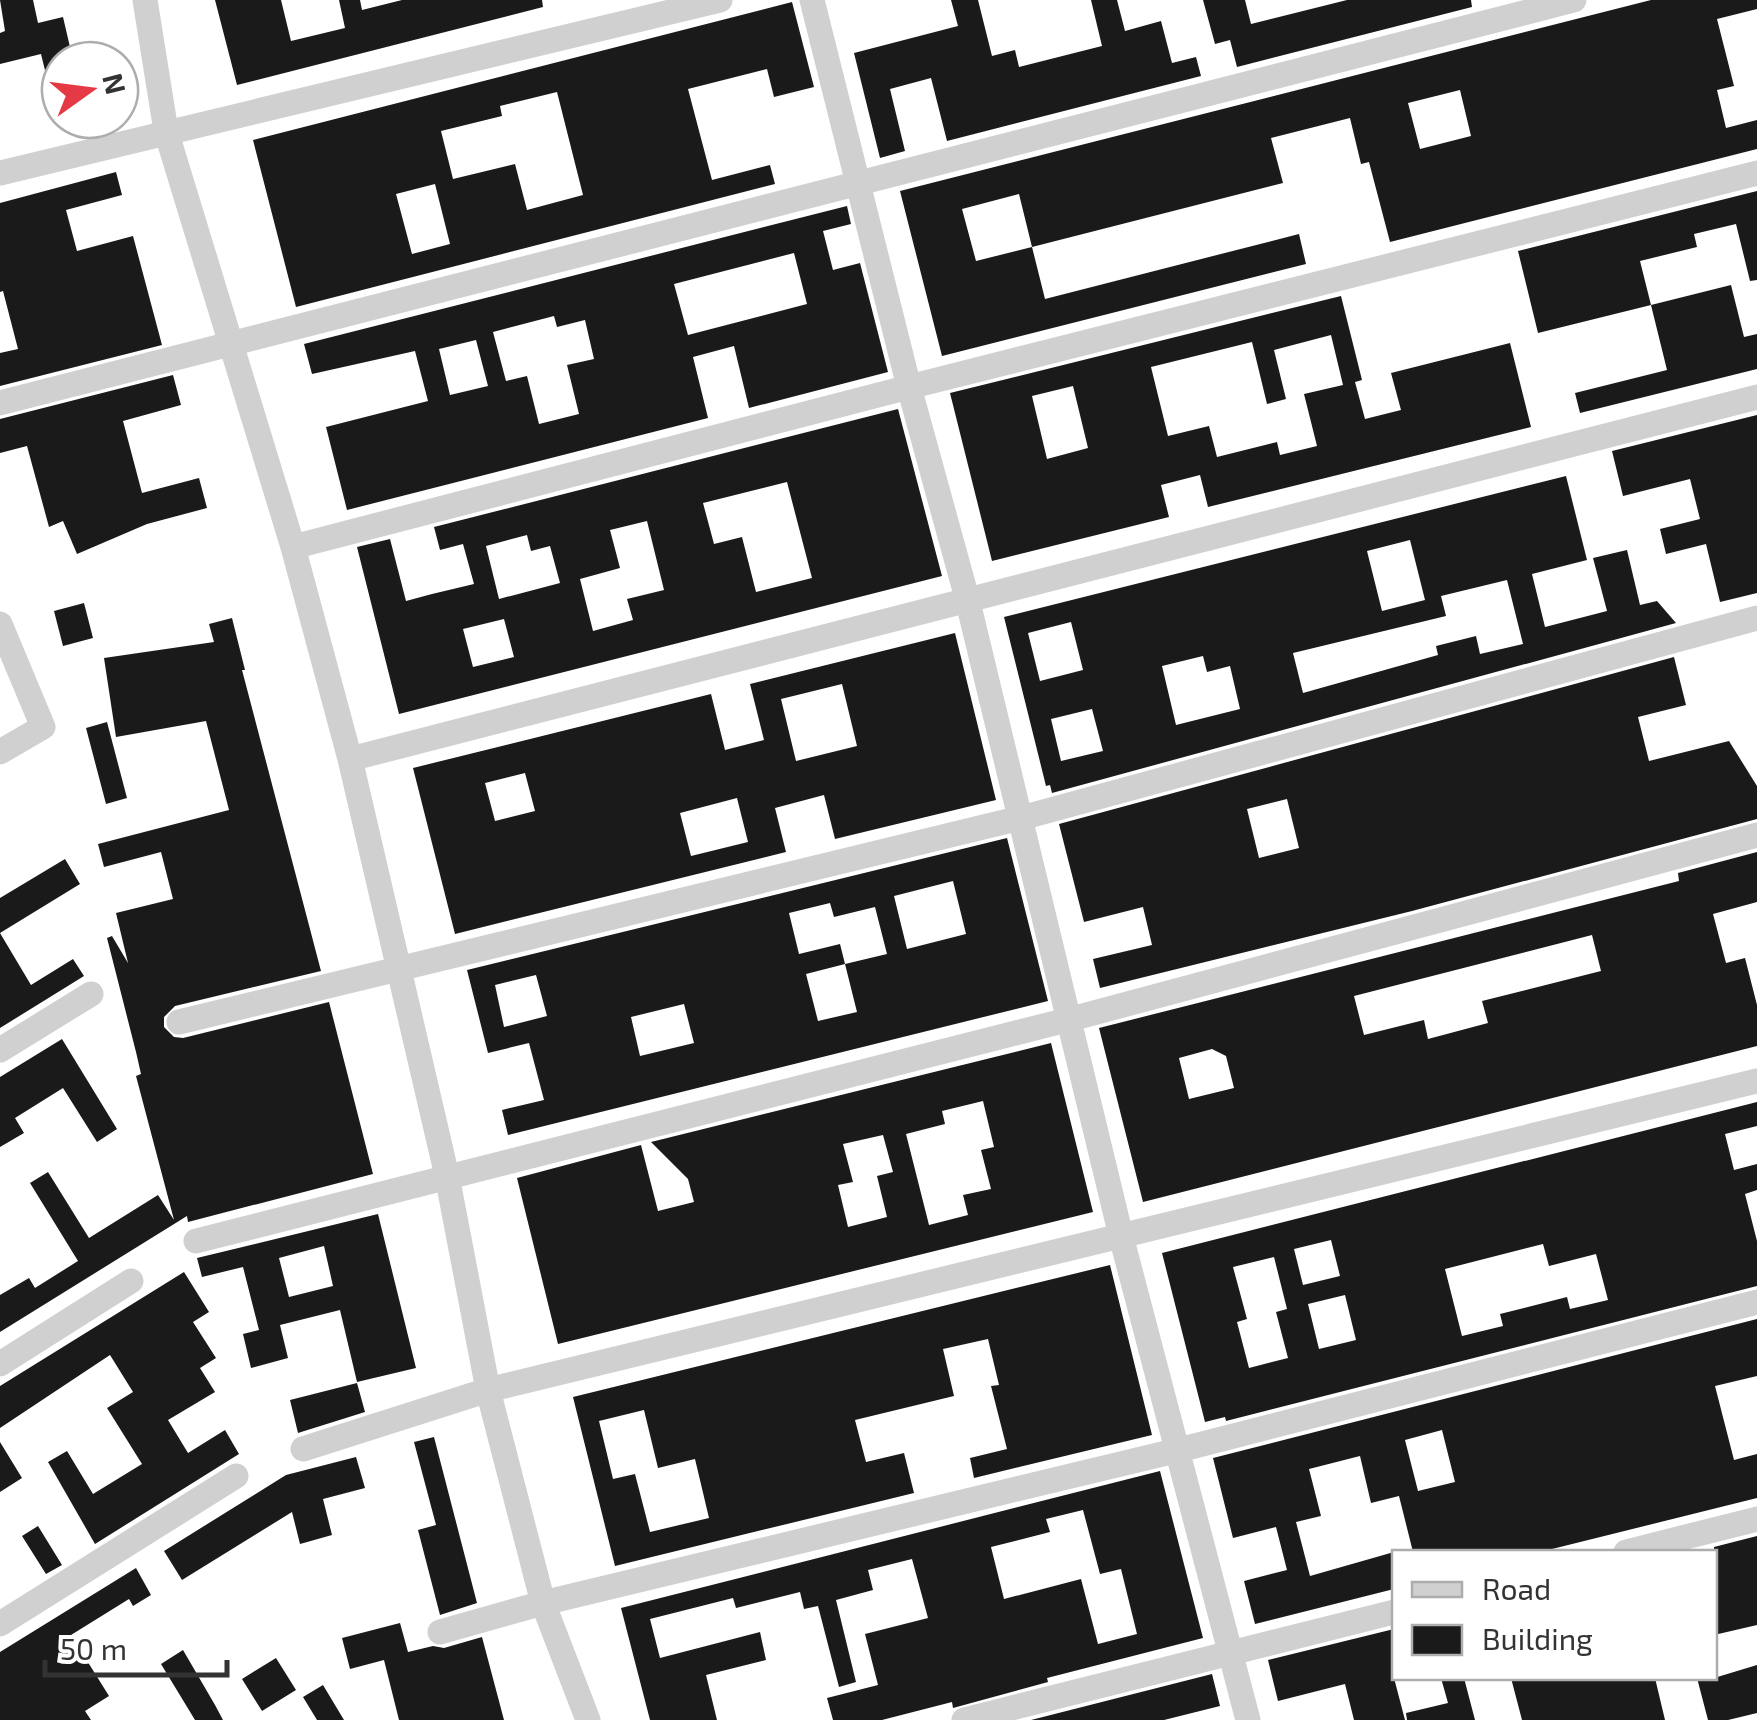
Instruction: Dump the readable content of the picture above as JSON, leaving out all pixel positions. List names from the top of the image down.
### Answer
{
  "legend": ["Road", "Building"],
  "scale_bar": "50 m",
  "north": "right"
}
